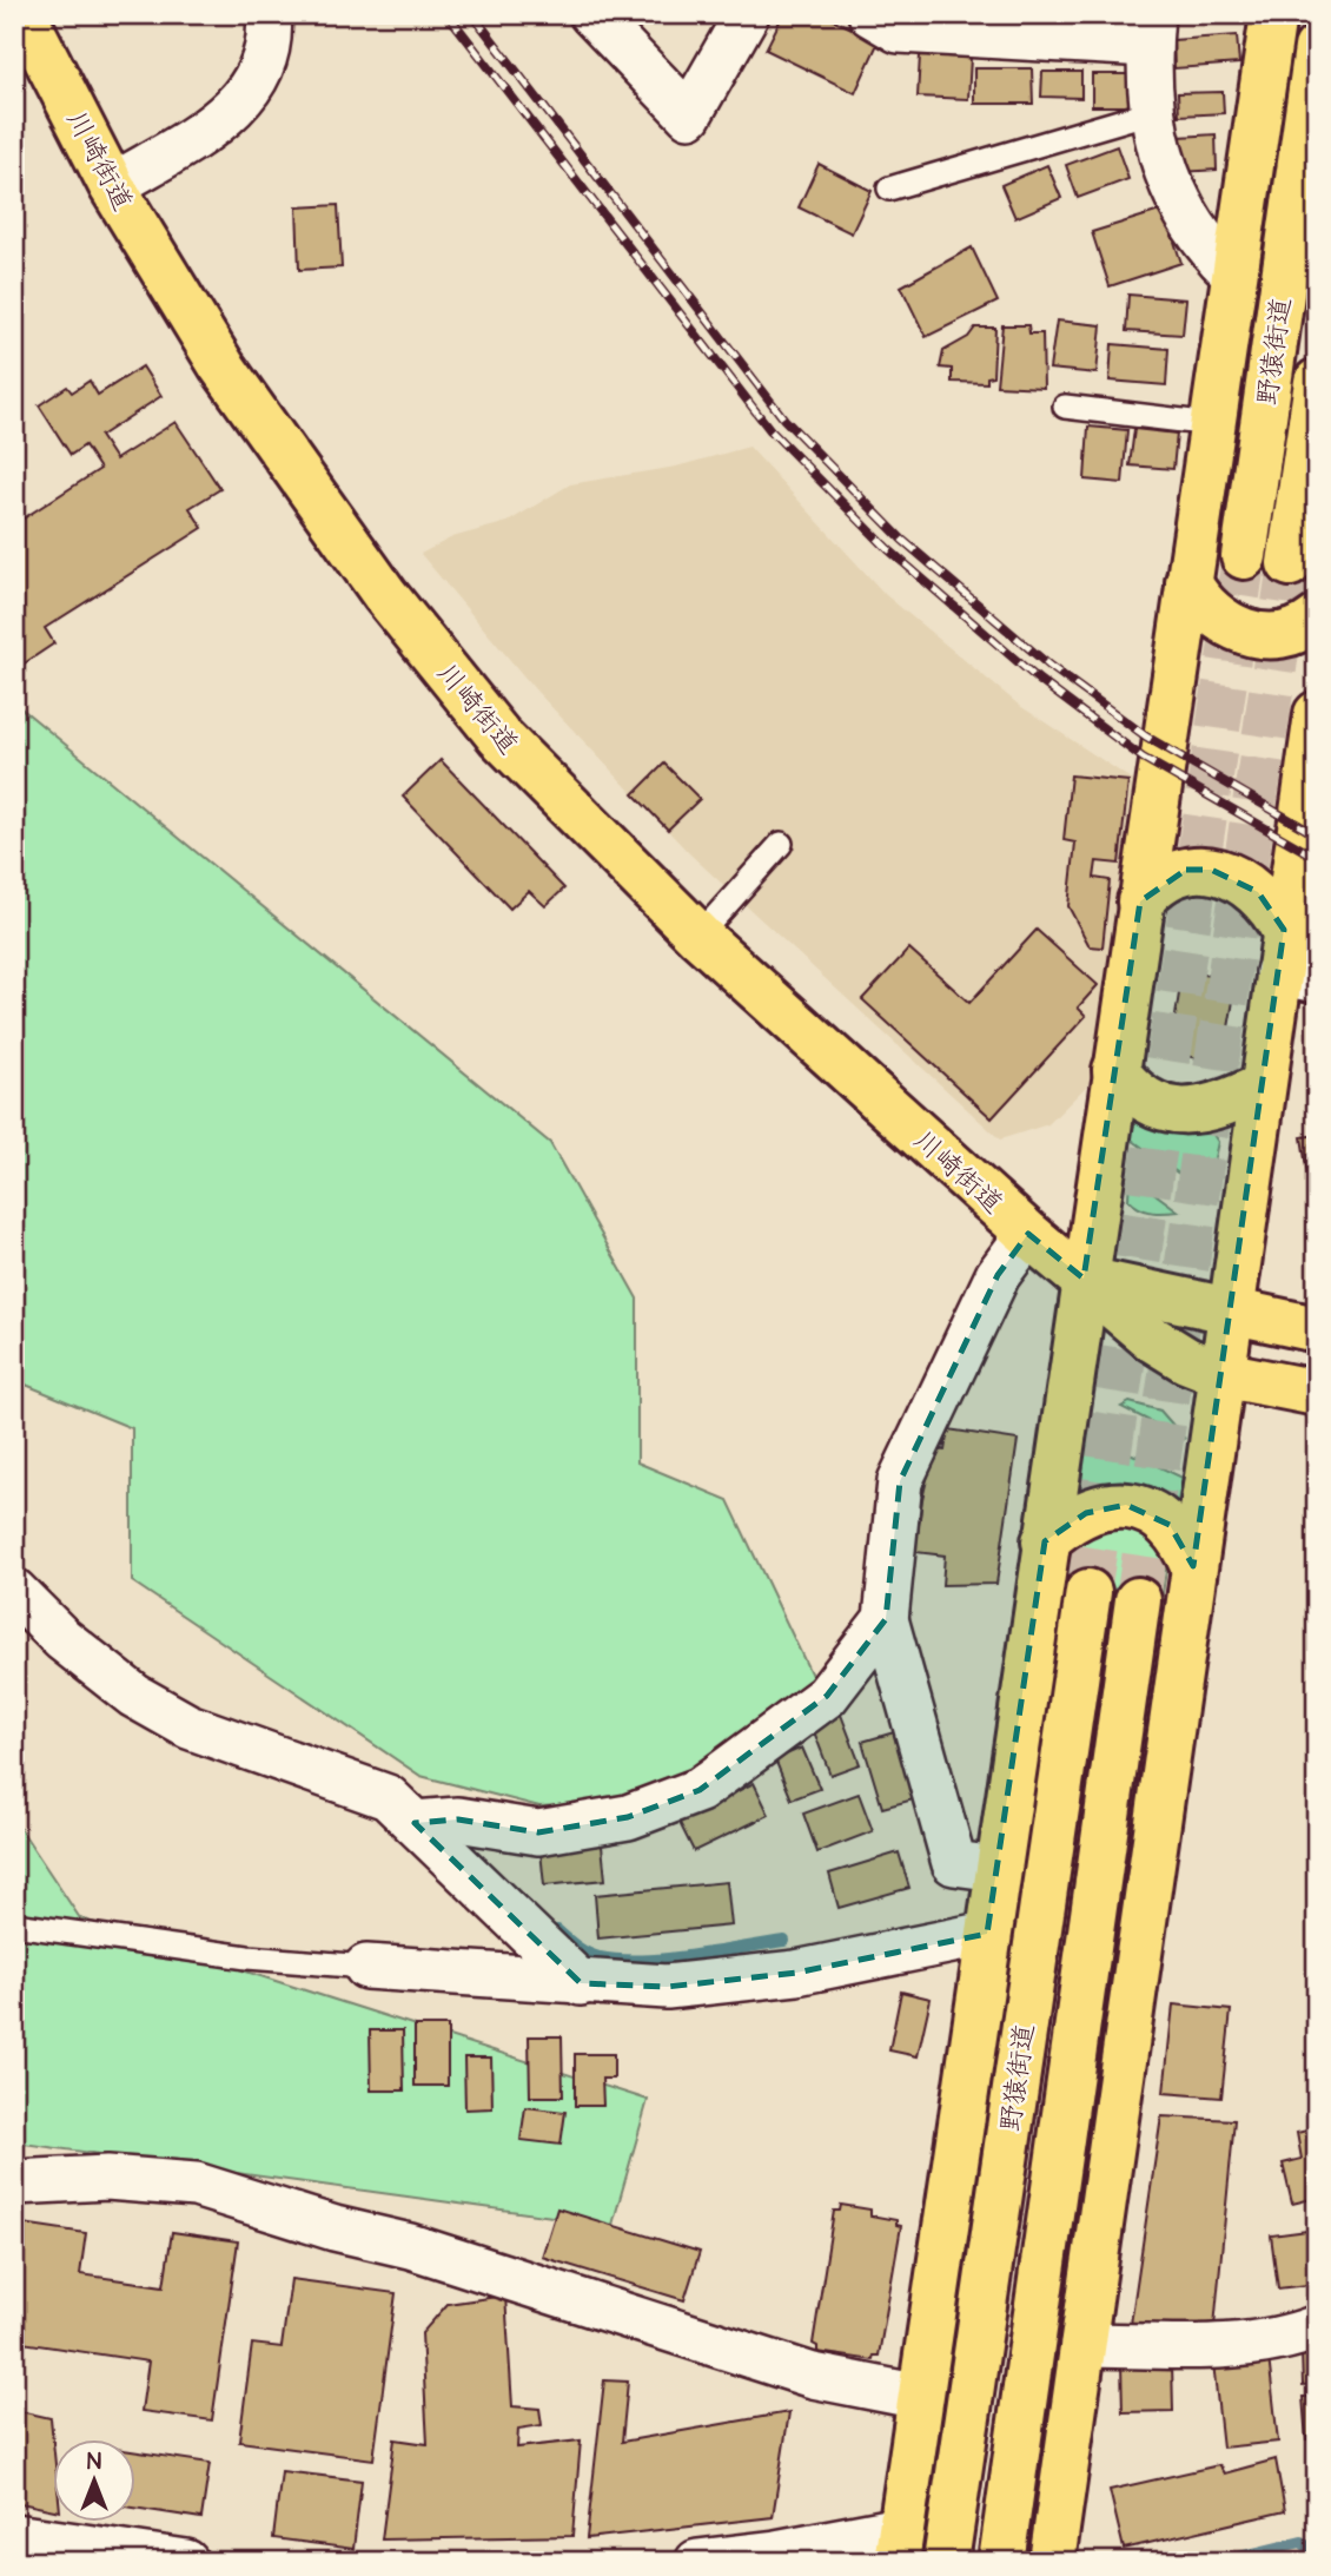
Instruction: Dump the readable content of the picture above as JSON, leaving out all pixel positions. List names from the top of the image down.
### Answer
{
  "streets": {
    "main road": ["川崎街道", "野猿街道"]
  },
  "north": "top"
}
